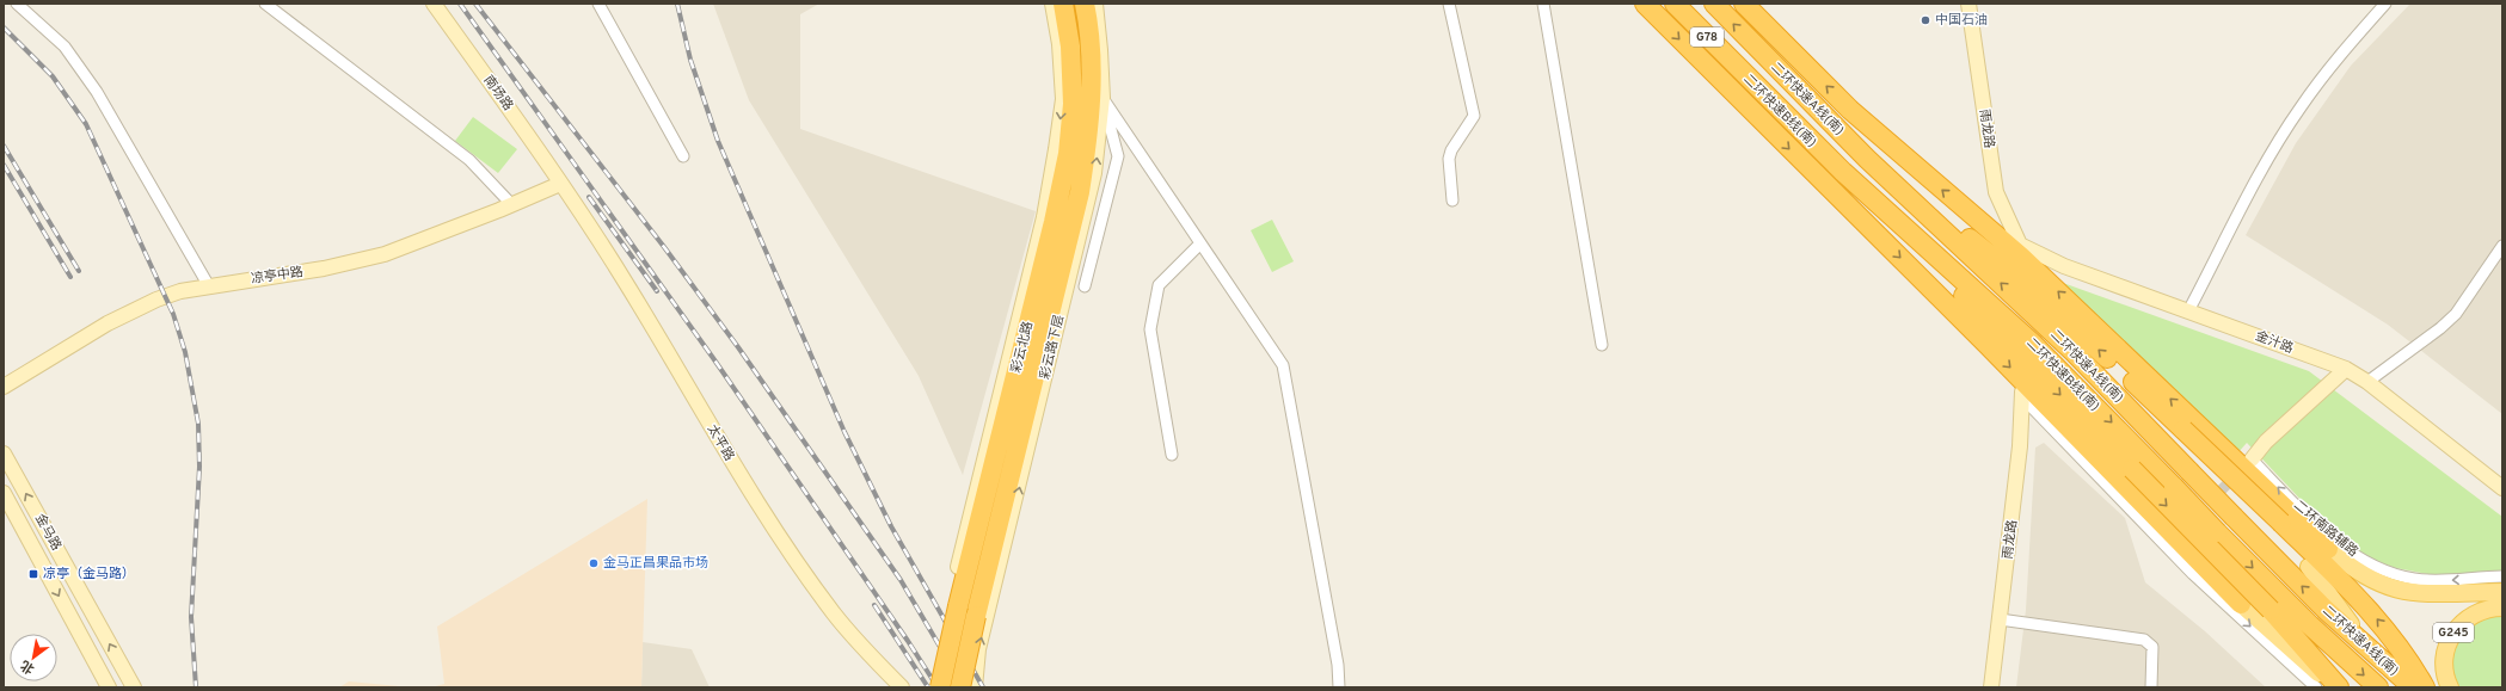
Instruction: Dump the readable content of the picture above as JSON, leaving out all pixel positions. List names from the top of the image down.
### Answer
{
  "streets": {
    "highway": [
      "G78",
      "二环快速A线(南)",
      "二环快速B线(南)",
      "彩云北路"
    ],
    "main road": ["G245"],
    "street": [
      "南场路",
      "雨龙路",
      "凉亭中路",
      "金汁路",
      "彩云路下层",
      "太平路",
      "二环南路辅路",
      "金马路"
    ]
  },
  "crossings": [
    ["南场路", "凉亭中路"],
    ["南场路", "太平路"],
    ["雨龙路", "金汁路"],
    ["凉亭中路", "太平路"]
  ],
  "one_way": ["二环南路辅路"],
  "places": {
    "other": ["中国石油", "金马正昌果品市场"],
    "transit": ["凉亭（金马路）"]
  },
  "north": "bottom left"
}
